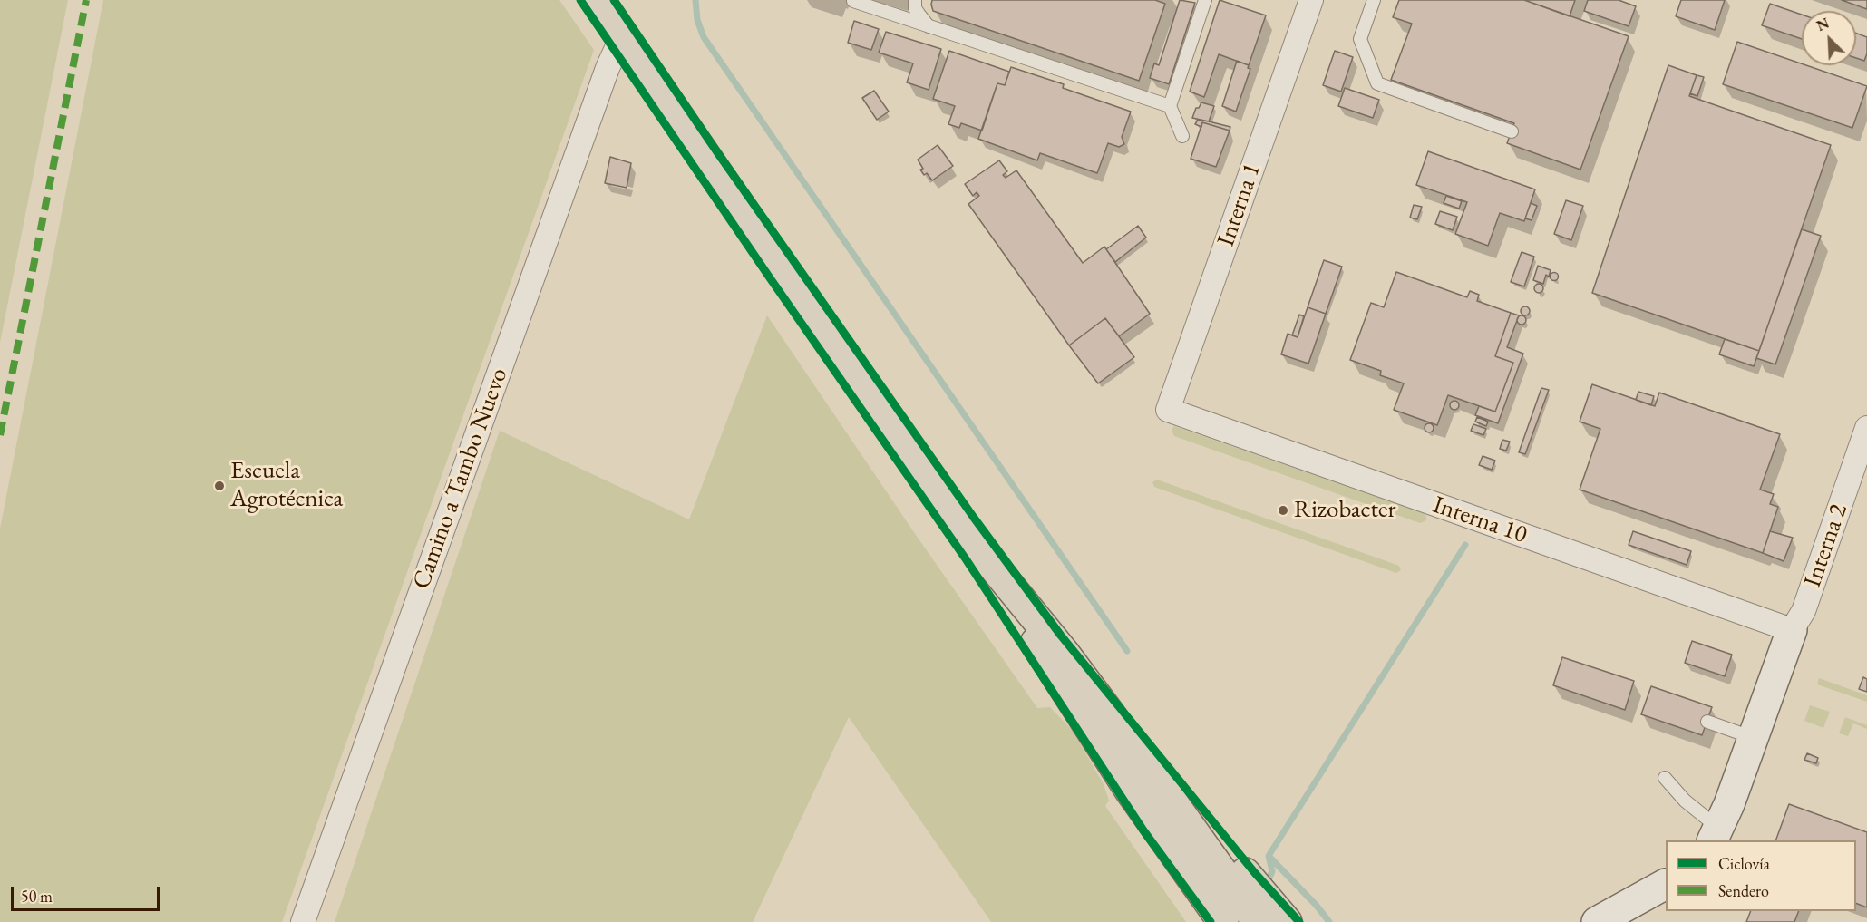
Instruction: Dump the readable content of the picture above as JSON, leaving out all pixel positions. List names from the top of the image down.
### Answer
{
  "streets": {
    "street": [
      "Interna 1",
      "Camino a Tambo Nuevo",
      "Interna 10",
      "Interna 2"
    ]
  },
  "crossings": [
    ["Interna 1", "Interna 10"],
    ["Interna 10", "Interna 2"]
  ],
  "places": ["Escuela Agrotécnica", "Rizobacter"],
  "legend": ["Ciclovía", "Sendero"],
  "scale_bar": "50 m",
  "north": "top left"
}
